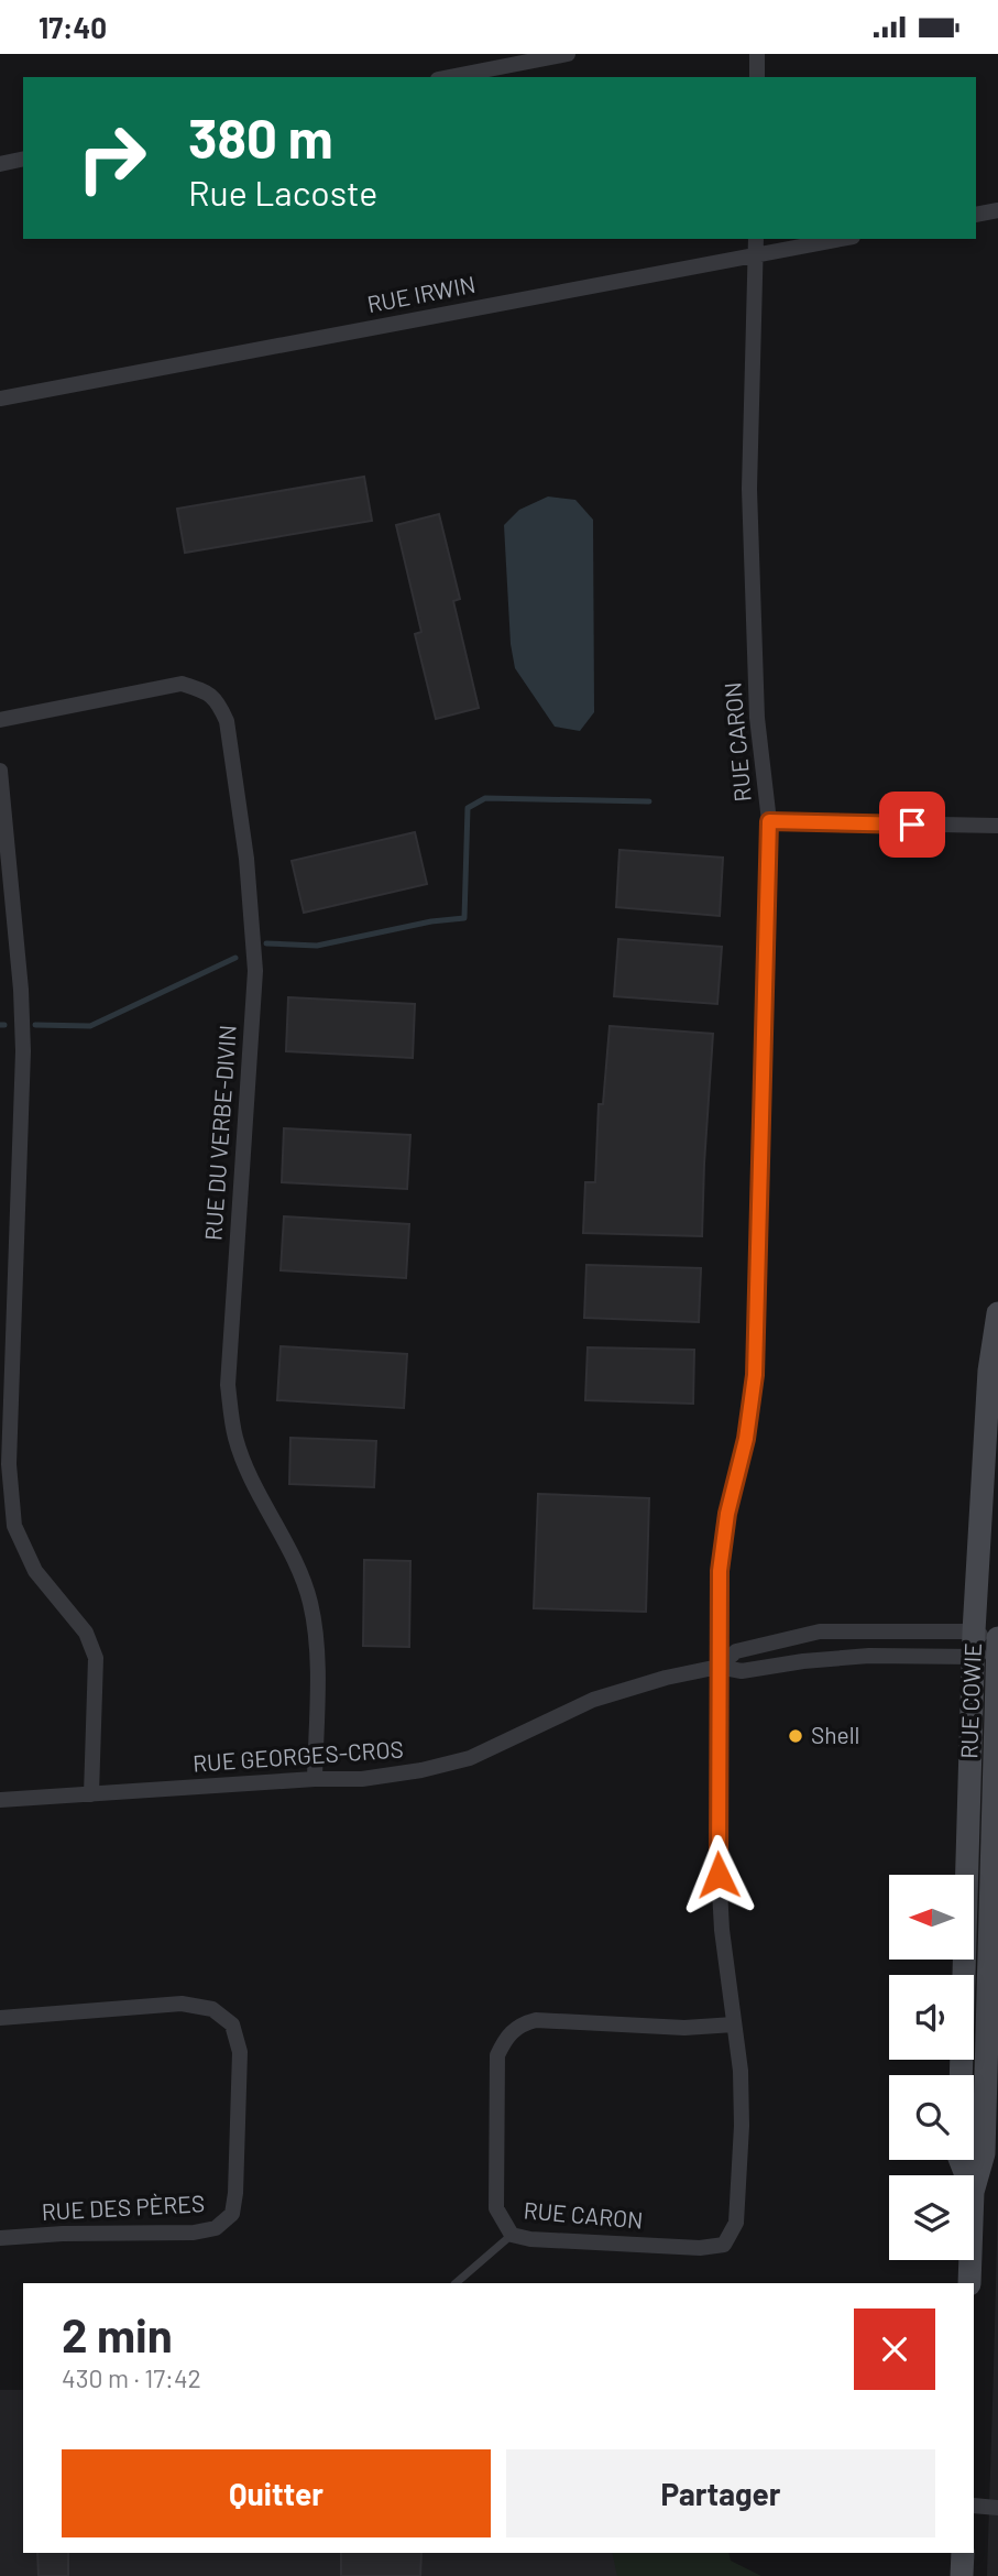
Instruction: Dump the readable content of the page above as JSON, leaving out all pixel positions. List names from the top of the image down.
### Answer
{
  "streets": {
    "main road": ["RUE COWIE"],
    "street": [
      "RUE IRWIN",
      "RUE CARON",
      "RUE DU VERBE-DIVIN",
      "RUE GEORGES-CROS",
      "RUE DES PÈRES"
    ]
  },
  "crossings": [
    ["RUE IRWIN", "RUE CARON"],
    ["RUE CARON", "RUE GEORGES-CROS"],
    ["RUE DU VERBE-DIVIN", "RUE GEORGES-CROS"],
    ["RUE COWIE", "RUE GEORGES-CROS"]
  ],
  "places": ["Shell"],
  "north": "left",
  "page": {
    "status": "17:40",
    "turn": ["380 m", "Rue Lacoste"],
    "heading": ["2 min", "430 m · 17:42"],
    "buttons": ["Quitter", "Partager"]
  }
}
